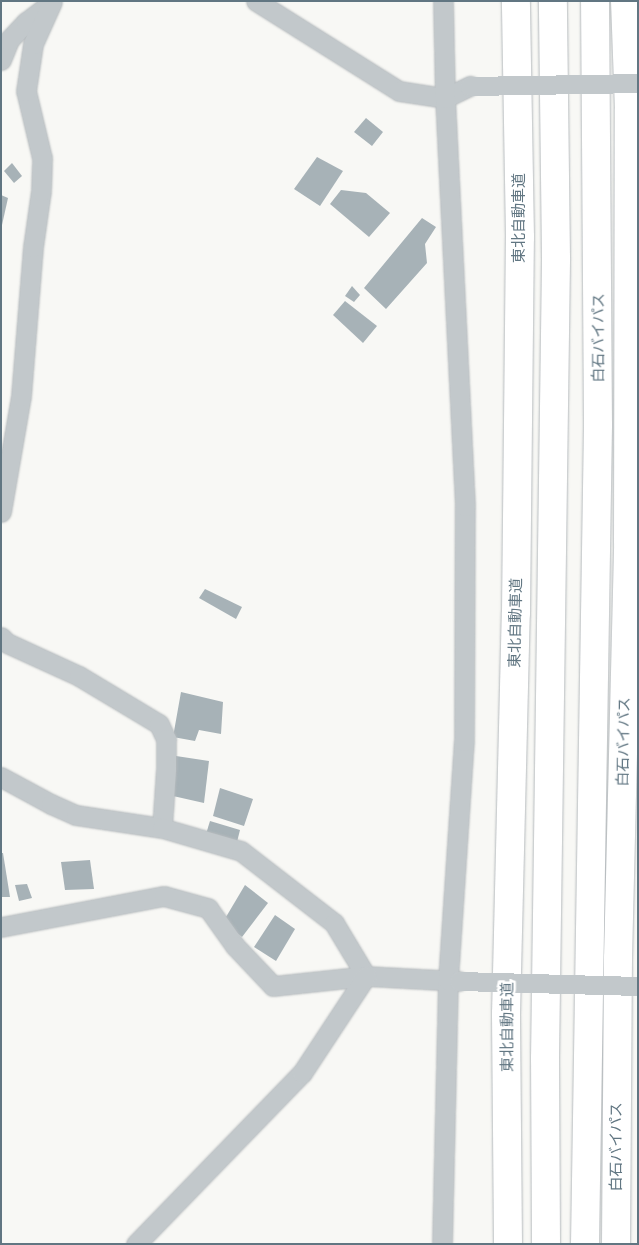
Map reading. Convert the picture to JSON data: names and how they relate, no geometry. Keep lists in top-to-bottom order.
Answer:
{
  "streets": {
    "highway": ["東北自動車道", "白石バイパス"]
  }
}
